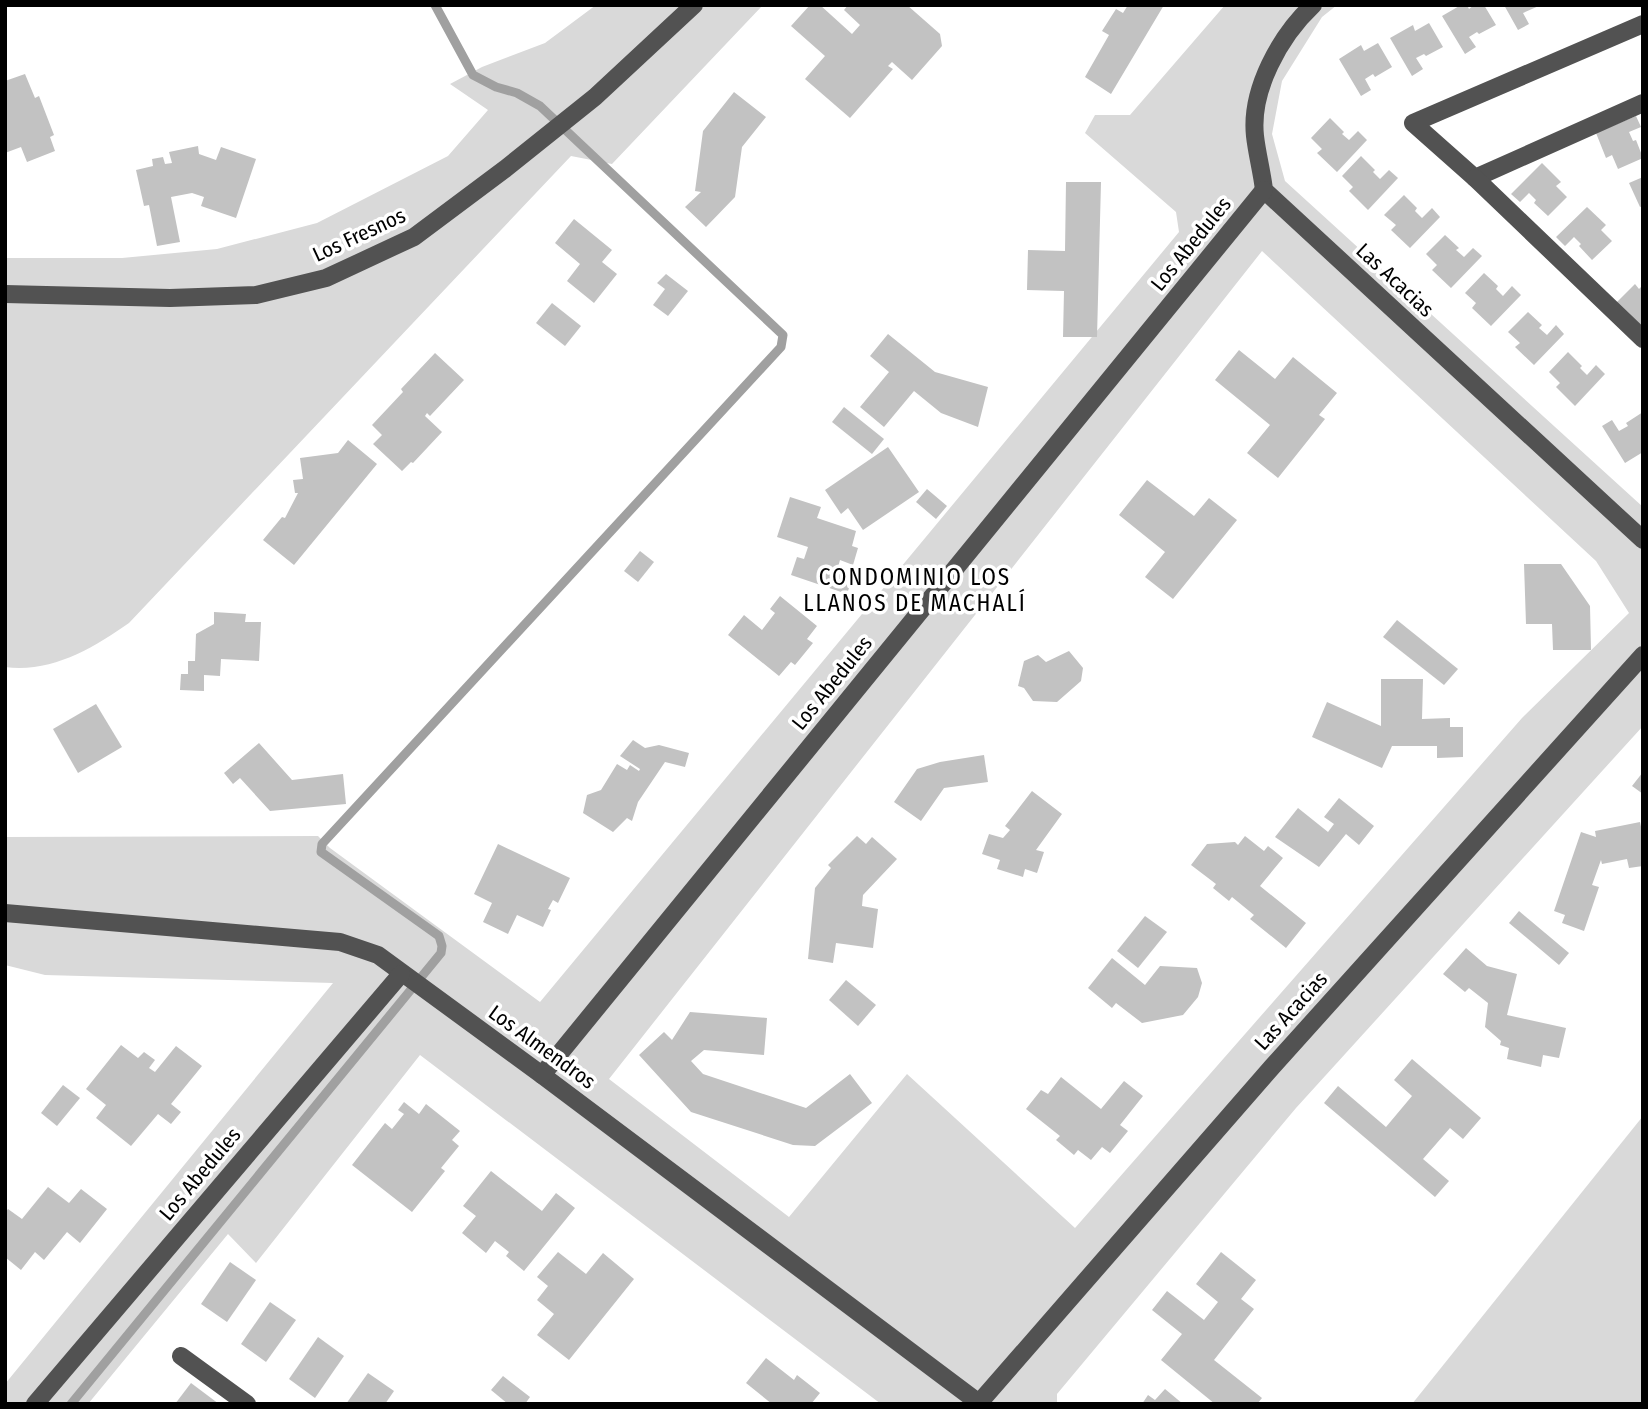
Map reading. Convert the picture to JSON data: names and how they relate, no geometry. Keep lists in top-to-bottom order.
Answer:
{
  "streets": {
    "street": [
      "Los Fresnos",
      "Los Abedules",
      "Las Acacias",
      "Los Almendros"
    ]
  },
  "crossings": [
    ["Los Abedules", "Las Acacias"],
    ["Los Abedules", "Los Almendros"],
    ["Las Acacias", "Los Almendros"]
  ],
  "districts": ["CONDOMINIO LOS LLANOS DE MACHALÍ"]
}
